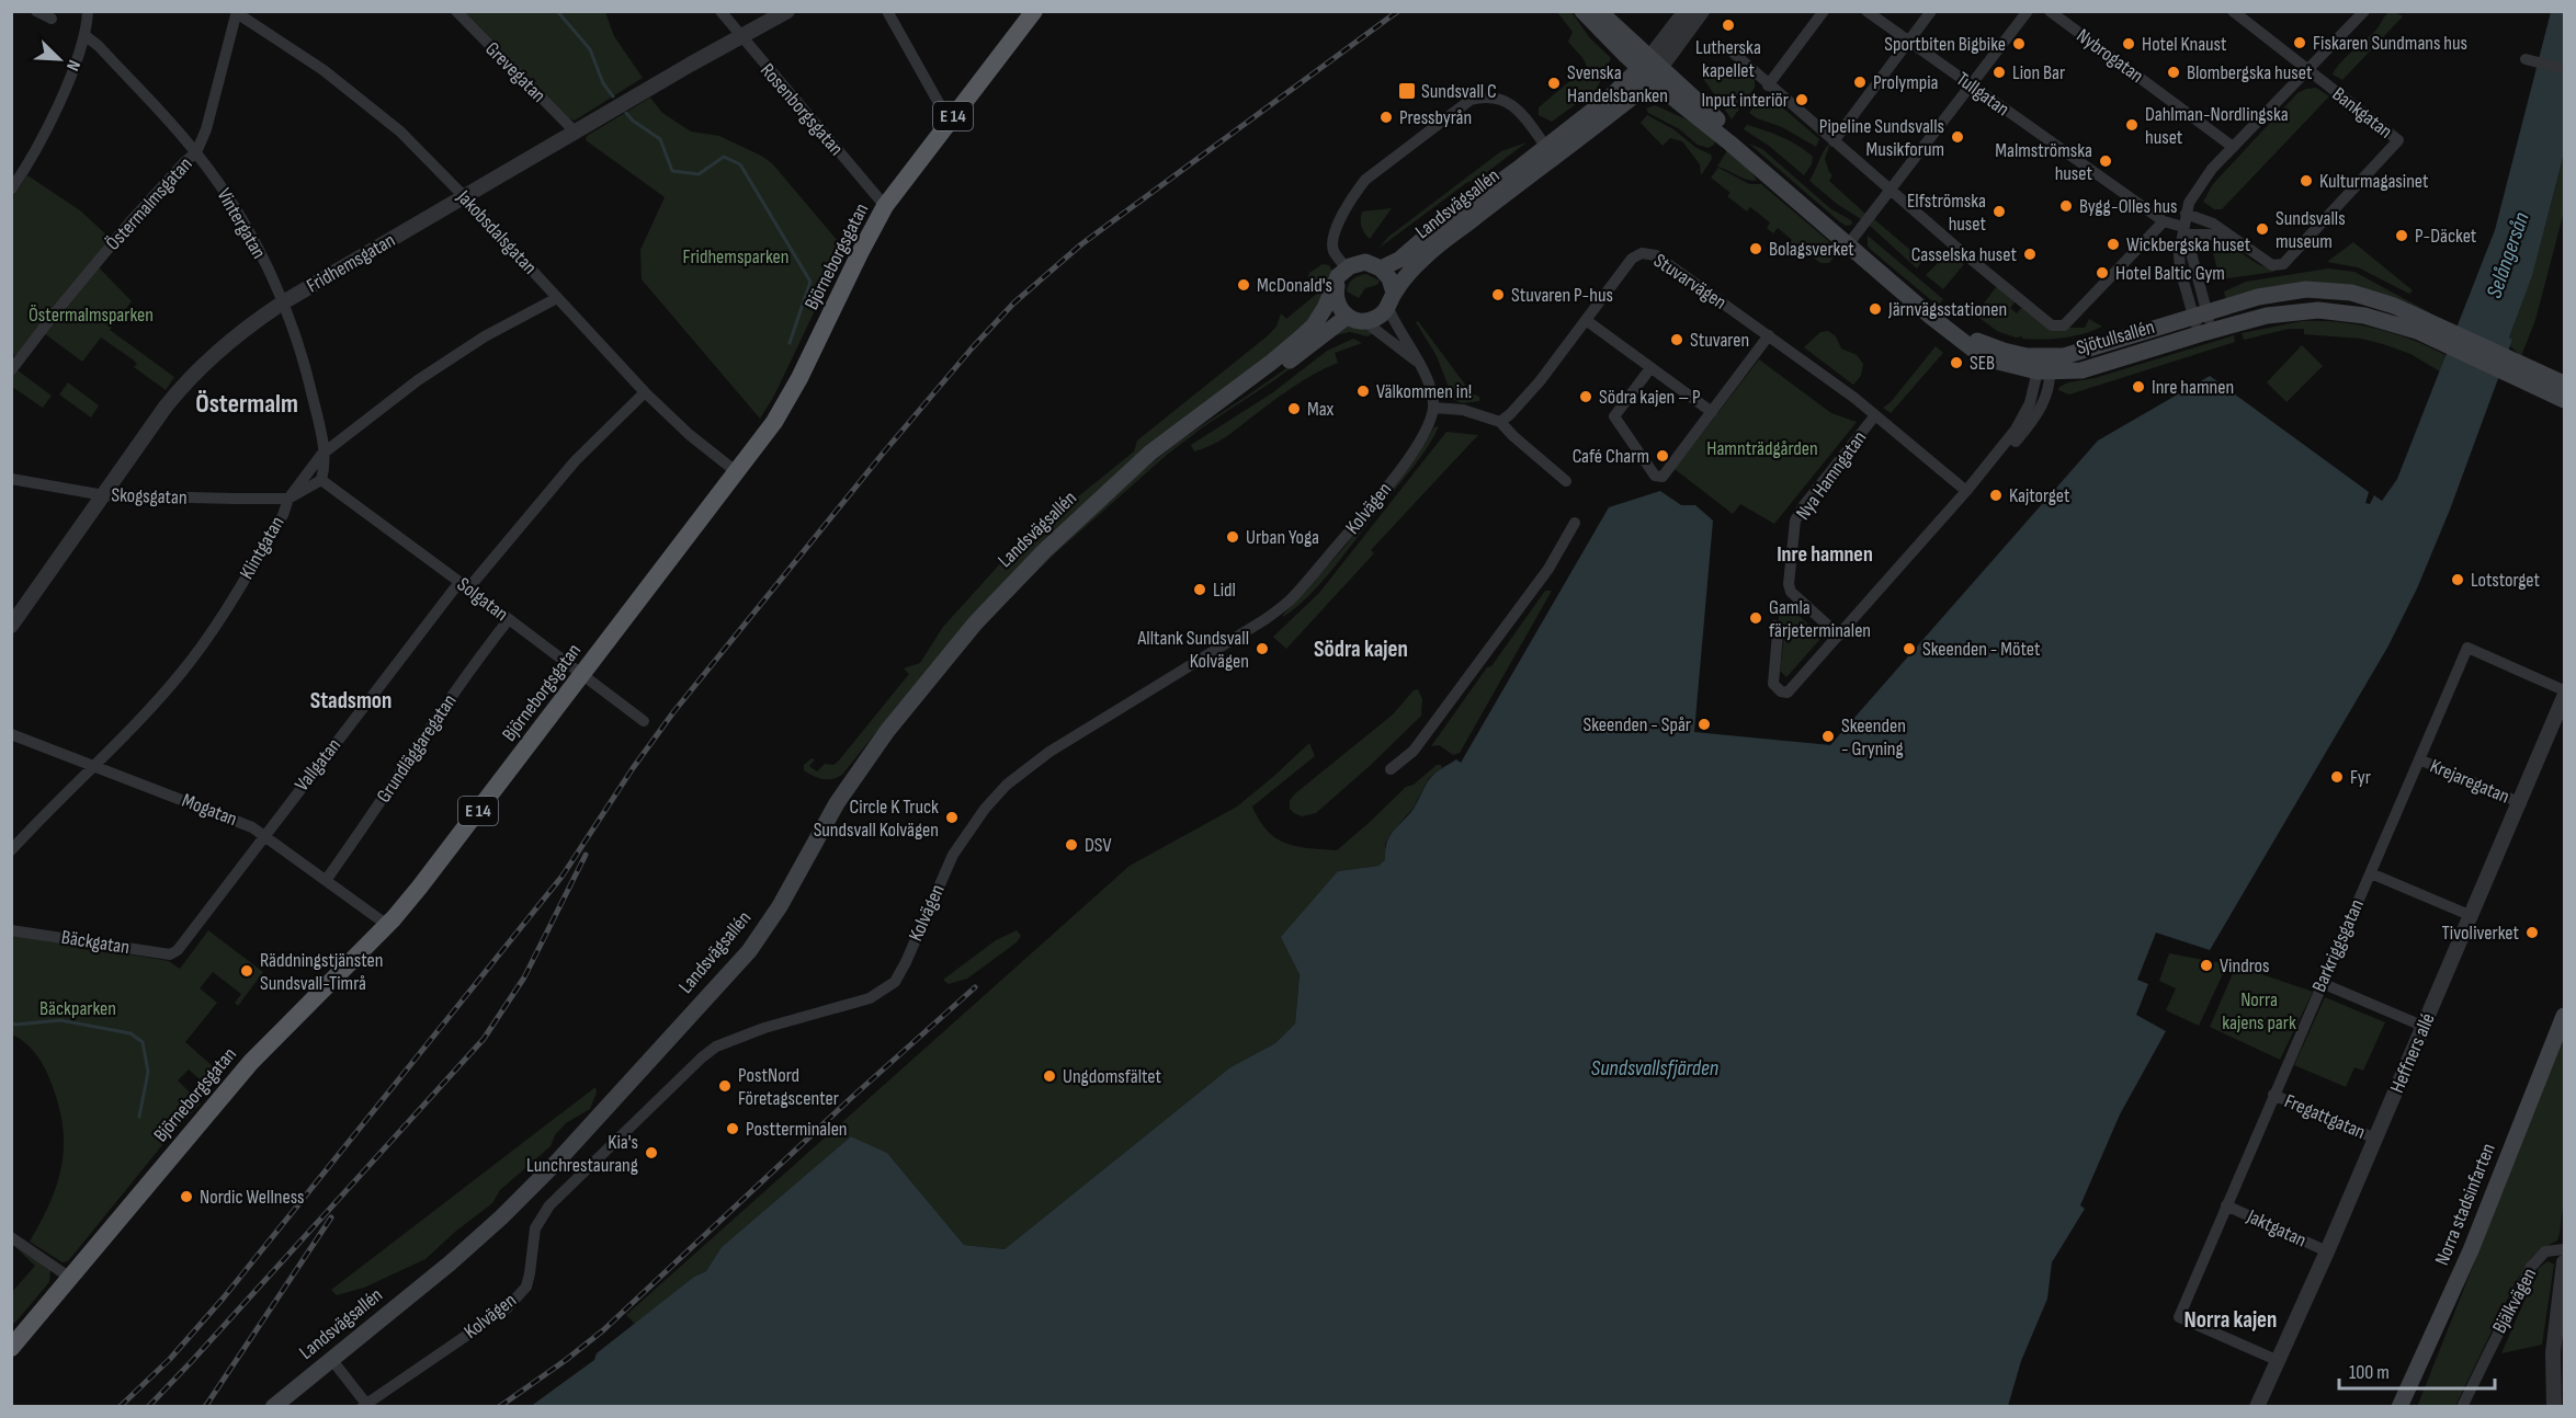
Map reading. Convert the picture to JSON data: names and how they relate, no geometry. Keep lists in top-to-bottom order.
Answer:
{
  "streets": {
    "highway": ["E 14", "Björneborgsgatan"],
    "main road": ["Landsvägsallén", "Sjötullsallén", "Norra stadsinfarten"],
    "street": [
      "Nybrogatan",
      "Grevegatan",
      "Tullgatan",
      "Rosenborgsgatan",
      "Bankgatan",
      "Östermalmsgatan",
      "Vintergatan",
      "Jakobsdalsgatan",
      "Fridhemsgatan",
      "Stuvarvägen",
      "Nya Hamngatan",
      "Skogsgatan",
      "Kolvägen",
      "Klintgatan",
      "Solgatan",
      "Grundläggaregatan",
      "Vallgatan",
      "Krejaregatan",
      "Mogatan",
      "Bäckgatan",
      "Barkriggsgatan",
      "Heffners allé",
      "Fregattgatan",
      "Jaktgatan",
      "Bjälkvägen"
    ]
  },
  "crossings": [
    ["Grevegatan", "Fridhemsgatan"],
    ["Rosenborgsgatan", "Björneborgsgatan"],
    ["Rosenborgsgatan", "Fridhemsgatan"],
    ["Östermalmsgatan", "Vintergatan"],
    ["Östermalmsgatan", "Jakobsdalsgatan"],
    ["Landsvägsallén", "Sjötullsallén"],
    ["Landsvägsallén", "Kolvägen"],
    ["Vintergatan", "Fridhemsgatan"],
    ["Vintergatan", "Klintgatan"],
    ["Jakobsdalsgatan", "Björneborgsgatan"],
    ["Jakobsdalsgatan", "Fridhemsgatan"],
    ["Jakobsdalsgatan", "Klintgatan"],
    ["Jakobsdalsgatan", "Vallgatan"],
    ["Björneborgsgatan", "Solgatan"],
    ["Björneborgsgatan", "Mogatan"],
    ["Fridhemsgatan", "Skogsgatan"],
    ["Stuvarvägen", "Nya Hamngatan"],
    ["Skogsgatan", "Klintgatan"],
    ["Klintgatan", "Mogatan"],
    ["Solgatan", "Grundläggaregatan"],
    ["Solgatan", "Vallgatan"],
    ["Grundläggaregatan", "Mogatan"],
    ["Vallgatan", "Mogatan"],
    ["Vallgatan", "Bäckgatan"],
    ["Krejaregatan", "Barkriggsgatan"],
    ["Krejaregatan", "Heffners allé"],
    ["Barkriggsgatan", "Heffners allé"],
    ["Barkriggsgatan", "Fregattgatan"],
    ["Barkriggsgatan", "Jaktgatan"],
    ["Heffners allé", "Fregattgatan"],
    ["Heffners allé", "Jaktgatan"]
  ],
  "districts": [
    "Östermalm",
    "Inre hamnen",
    "Södra kajen",
    "Stadsmon",
    "Norra kajen"
  ],
  "water": ["Selångersån", "Sundsvallsfjärden"],
  "parks": [
    "Fridhemsparken",
    "Östermalmsparken",
    "Hamnträdgården",
    "Norra kajens park",
    "Bäckparken"
  ],
  "places": {
    "other": [
      "Lutherska kapellet",
      "Fiskaren Sundmans hus",
      "Sportbiten Bigbike",
      "Hotel Knaust",
      "Lion Bar",
      "Blombergska huset",
      "Prolympia",
      "Svenska Handelsbanken",
      "Input interiör",
      "Pressbyrån",
      "Dahlman-Nordlingska huset",
      "Pipeline Sundsvalls Musikforum",
      "Malmströmska huset",
      "Kulturmagasinet",
      "Bygg-Olles hus",
      "Elfströmska huset",
      "Sundsvalls museum",
      "P-Däcket",
      "Wickbergska huset",
      "Bolagsverket",
      "Casselska huset",
      "Hotel Baltic Gym",
      "McDonald's",
      "Stuvaren P-hus",
      "Järnvägsstationen",
      "Stuvaren",
      "SEB",
      "Inre hamnen",
      "Välkommen in!",
      "Södra kajen – P",
      "Max",
      "Café Charm",
      "Kajtorget",
      "Urban Yoga",
      "Lotstorget",
      "Lidl",
      "Gamla färjeterminalen",
      "Alltank Sundsvall Kolvägen",
      "Skeenden - Mötet",
      "Skeenden - Spår",
      "Skeenden - Gryning",
      "Fyr",
      "Circle K Truck Sundsvall Kolvägen",
      "DSV",
      "Tivoliverket",
      "Vindros",
      "Räddningstjänsten Sundsvall-Timrå",
      "Ungdomsfältet",
      "PostNord Företagscenter",
      "Postterminalen",
      "Kia's Lunchrestaurang",
      "Nordic Wellness"
    ],
    "transit": ["Sundsvall C"]
  },
  "scale_bar": "100 m",
  "north": "bottom right"
}
